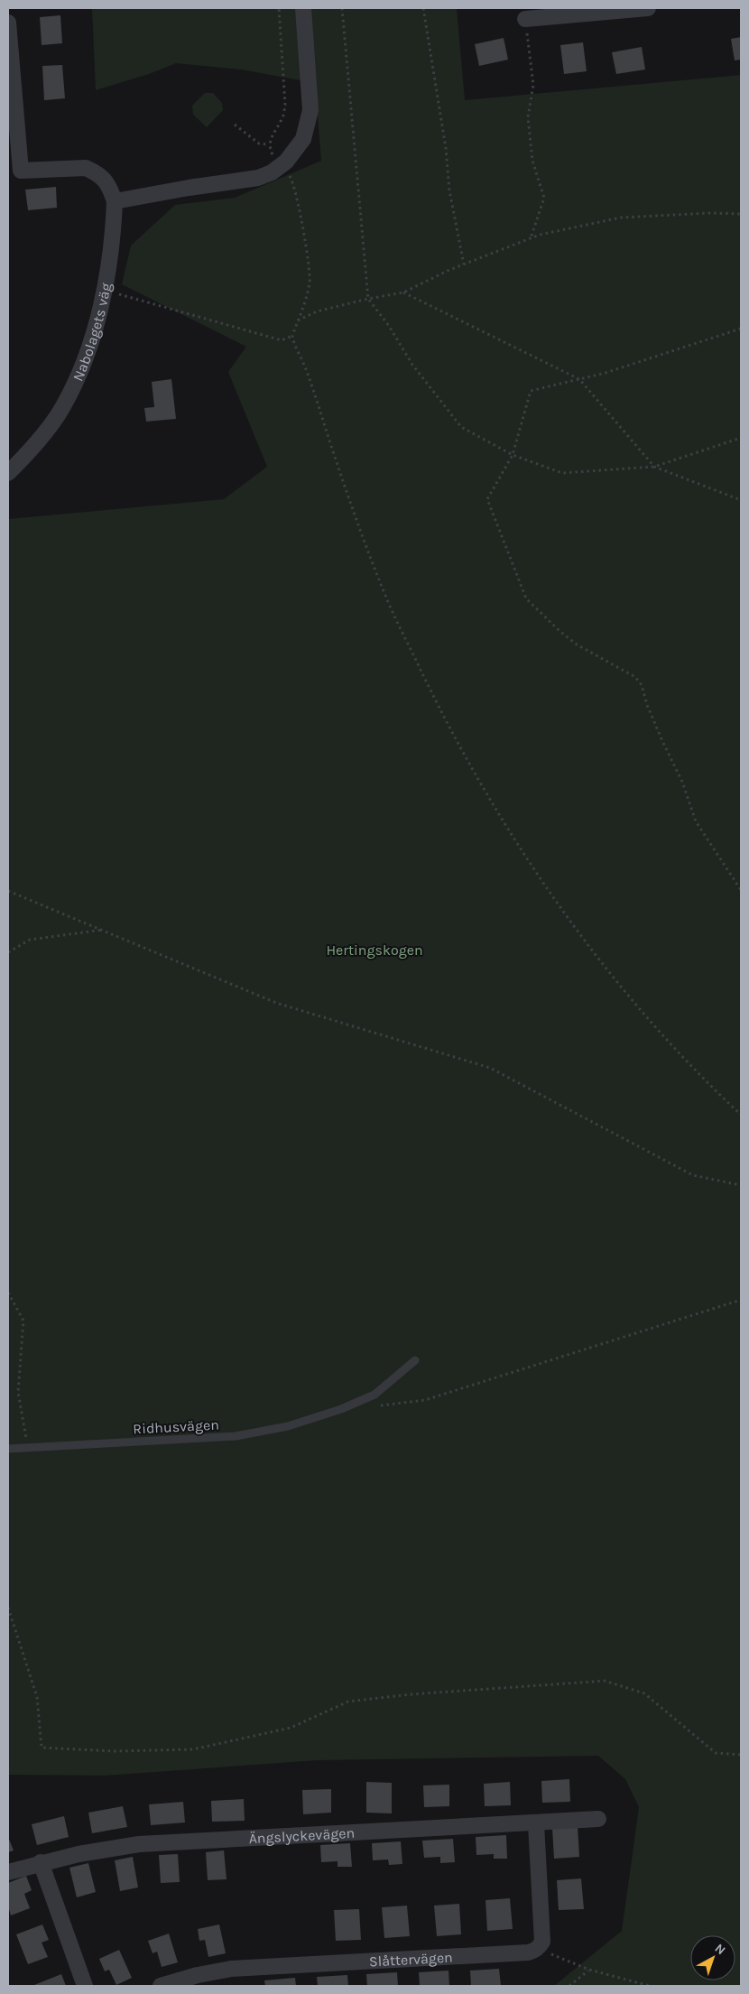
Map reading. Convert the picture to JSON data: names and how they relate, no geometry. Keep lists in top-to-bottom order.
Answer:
{
  "streets": {
    "street": ["Nabolagets väg", "Ängslyckevägen", "Slåttervägen"],
    "lane": ["Ridhusvägen"]
  },
  "parks": ["Hertingskogen"],
  "north": "top right"
}
